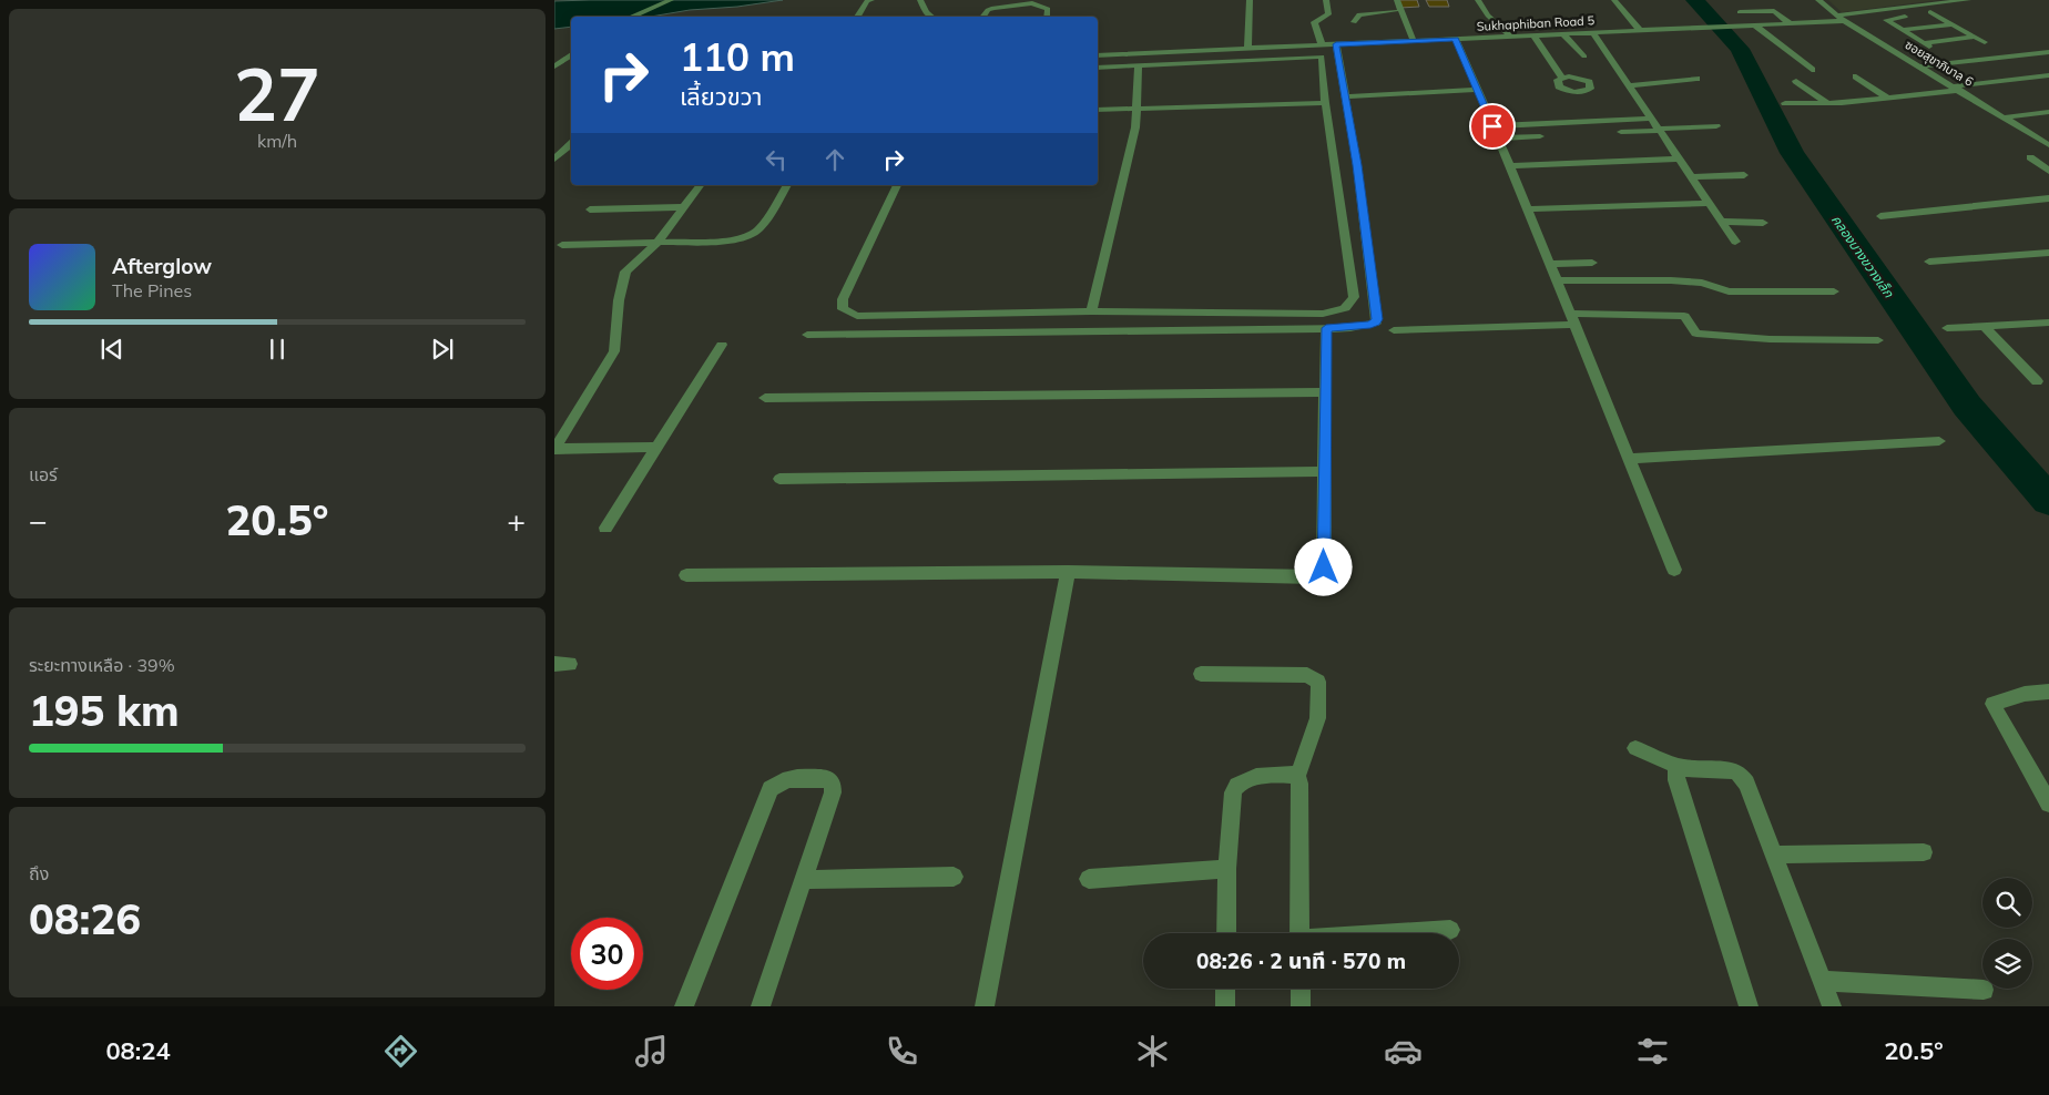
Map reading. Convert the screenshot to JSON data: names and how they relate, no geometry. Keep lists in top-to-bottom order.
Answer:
{
  "streets": {
    "street": ["Sukhaphiban Road 5", "ซอยสุขาภิบาล 6"]
  },
  "crossings": [
    ["Sukhaphiban Road 5", "ซอยสุขาภิบาล 6"]
  ],
  "water": ["คลองบางขวางเล็ก"],
  "page": {
    "tile": [
      ["27", "km/h"],
      "แอร์",
      ["ระยะทางเหลือ · 39%", "195 km"],
      ["ถึง", "08:26"]
    ],
    "turn": ["110 m", "เลี้ยวขวา"],
    "song": ["Afterglow", "The Pines"],
    "heat": ["−", "20.5°", "+"],
    "limit": "30",
    "trip": "08:26 · 2 นาที · 570 m",
    "tabs": ["08:24", "20.5°"]
  }
}
